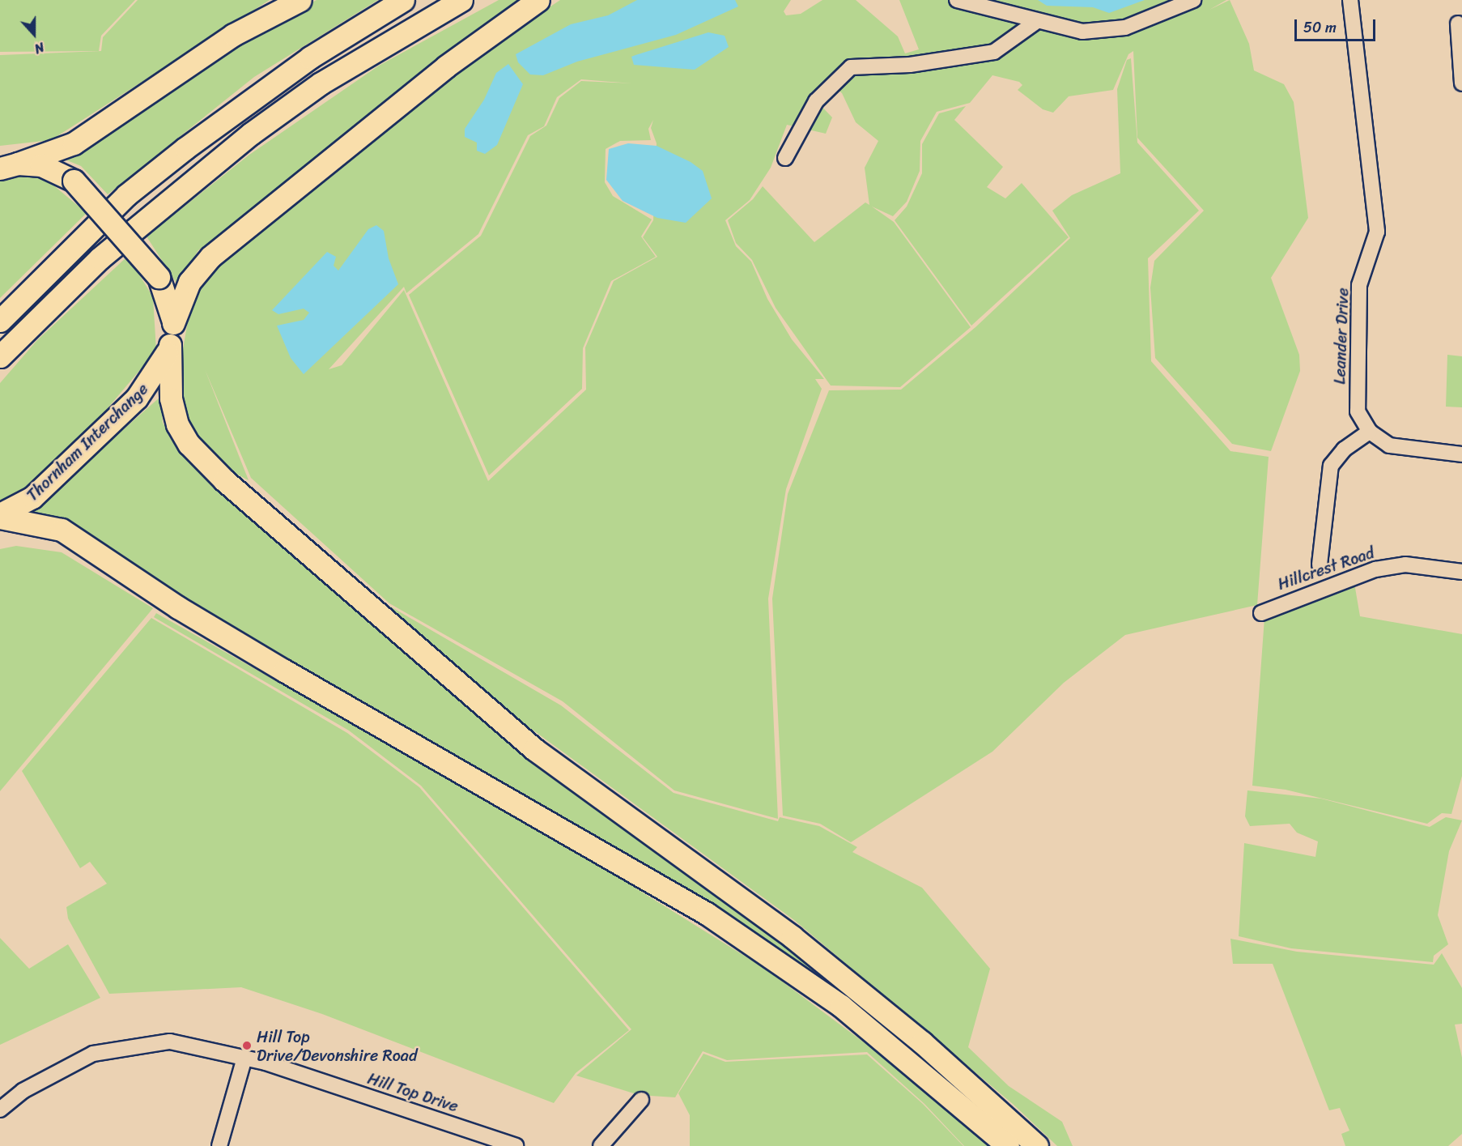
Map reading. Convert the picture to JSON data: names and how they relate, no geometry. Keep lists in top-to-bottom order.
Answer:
{
  "streets": {
    "highway": ["Thornham Interchange"],
    "street": ["Leander Drive", "Hillcrest Road", "Hill Top Drive"]
  },
  "places": ["Hill Top Drive/Devonshire Road"],
  "scale_bar": "50 m",
  "north": "bottom"
}
